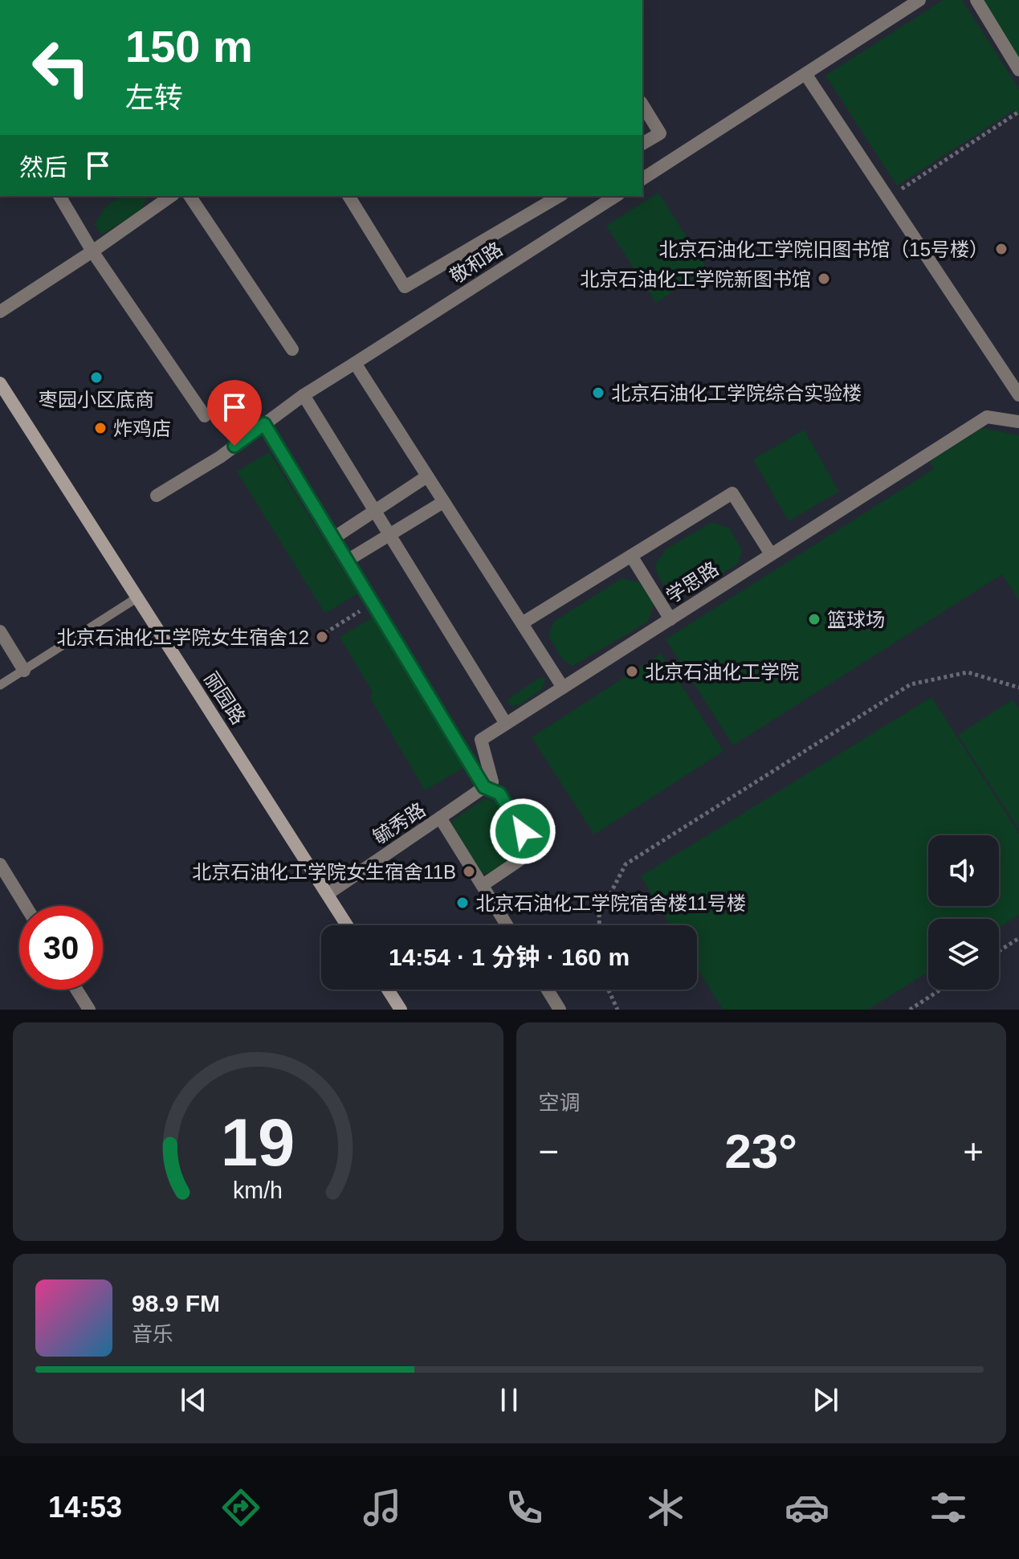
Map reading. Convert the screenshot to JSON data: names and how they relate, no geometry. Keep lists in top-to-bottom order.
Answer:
{
  "streets": {
    "street": [
      "敬和路",
      "学思路",
      "丽园路",
      "毓秀路"
    ]
  },
  "crossings": [
    ["丽园路", "毓秀路"]
  ],
  "places": [
    "北京石油化工学院旧图书馆（15号楼）",
    "北京石油化工学院新图书馆",
    "枣园小区底商",
    "北京石油化工学院综合实验楼",
    "炸鸡店",
    "篮球场",
    "北京石油化工学院女生宿舍12",
    "北京石油化工学院",
    "北京石油化工学院女生宿舍11B",
    "北京石油化工学院宿舍楼11号楼"
  ],
  "page": {
    "turn": ["150 m", "左转"],
    "then": "然后",
    "limit": "30",
    "trip": "14:54 · 1 分钟 · 160 m",
    "tile": "空调",
    "heat": ["−", "23°", "+"],
    "song": ["98.9 FM", "音乐"],
    "tabs": "14:53",
    "gauge": ["19", "km/h"]
  }
}
